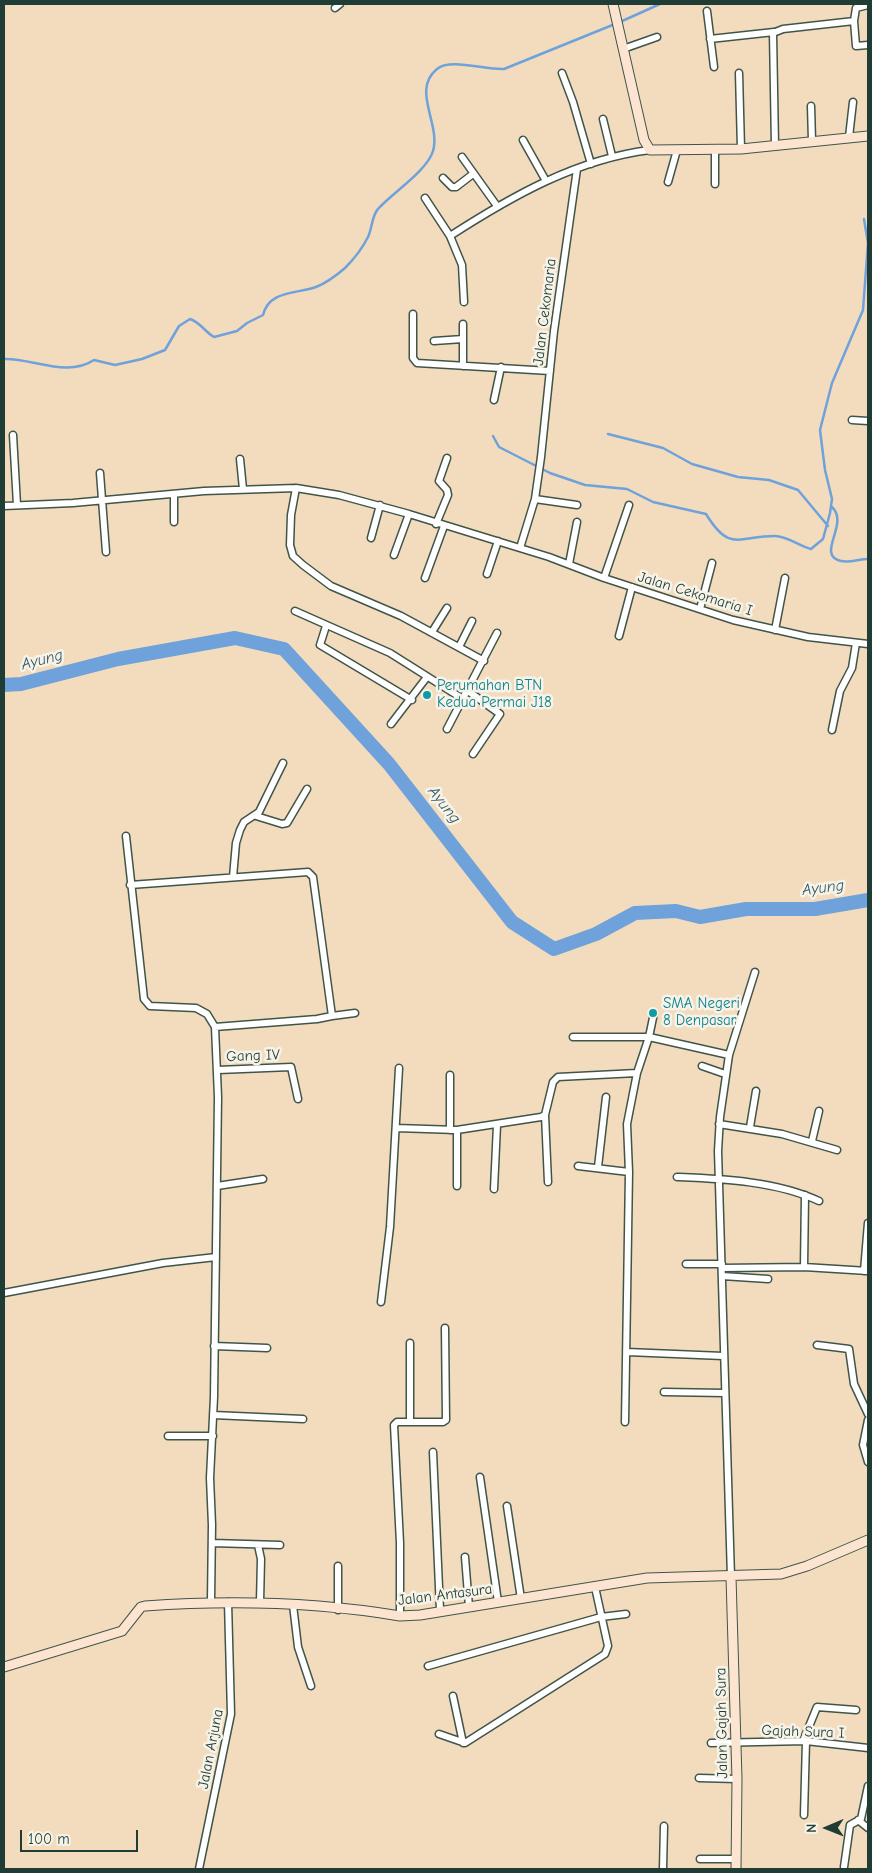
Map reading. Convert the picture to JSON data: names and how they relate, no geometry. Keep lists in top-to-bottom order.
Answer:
{
  "streets": {
    "main road": ["Jalan Antasura", "Jalan Gajah Sura"],
    "street": [
      "Jalan Cekomaria",
      "Jalan Cekomaria I",
      "Gang IV",
      "Gajah Sura I",
      "Jalan Arjuna"
    ]
  },
  "crossings": [
    ["Jalan Cekomaria", "Jalan Cekomaria I"],
    ["Jalan Antasura", "Jalan Gajah Sura"],
    ["Jalan Antasura", "Jalan Arjuna"],
    ["Jalan Gajah Sura", "Gajah Sura I"]
  ],
  "water": ["Ayung"],
  "places": ["Perumahan BTN Kedua Permai J18", "SMA Negeri 8 Denpasar"],
  "scale_bar": "100 m",
  "north": "left"
}
